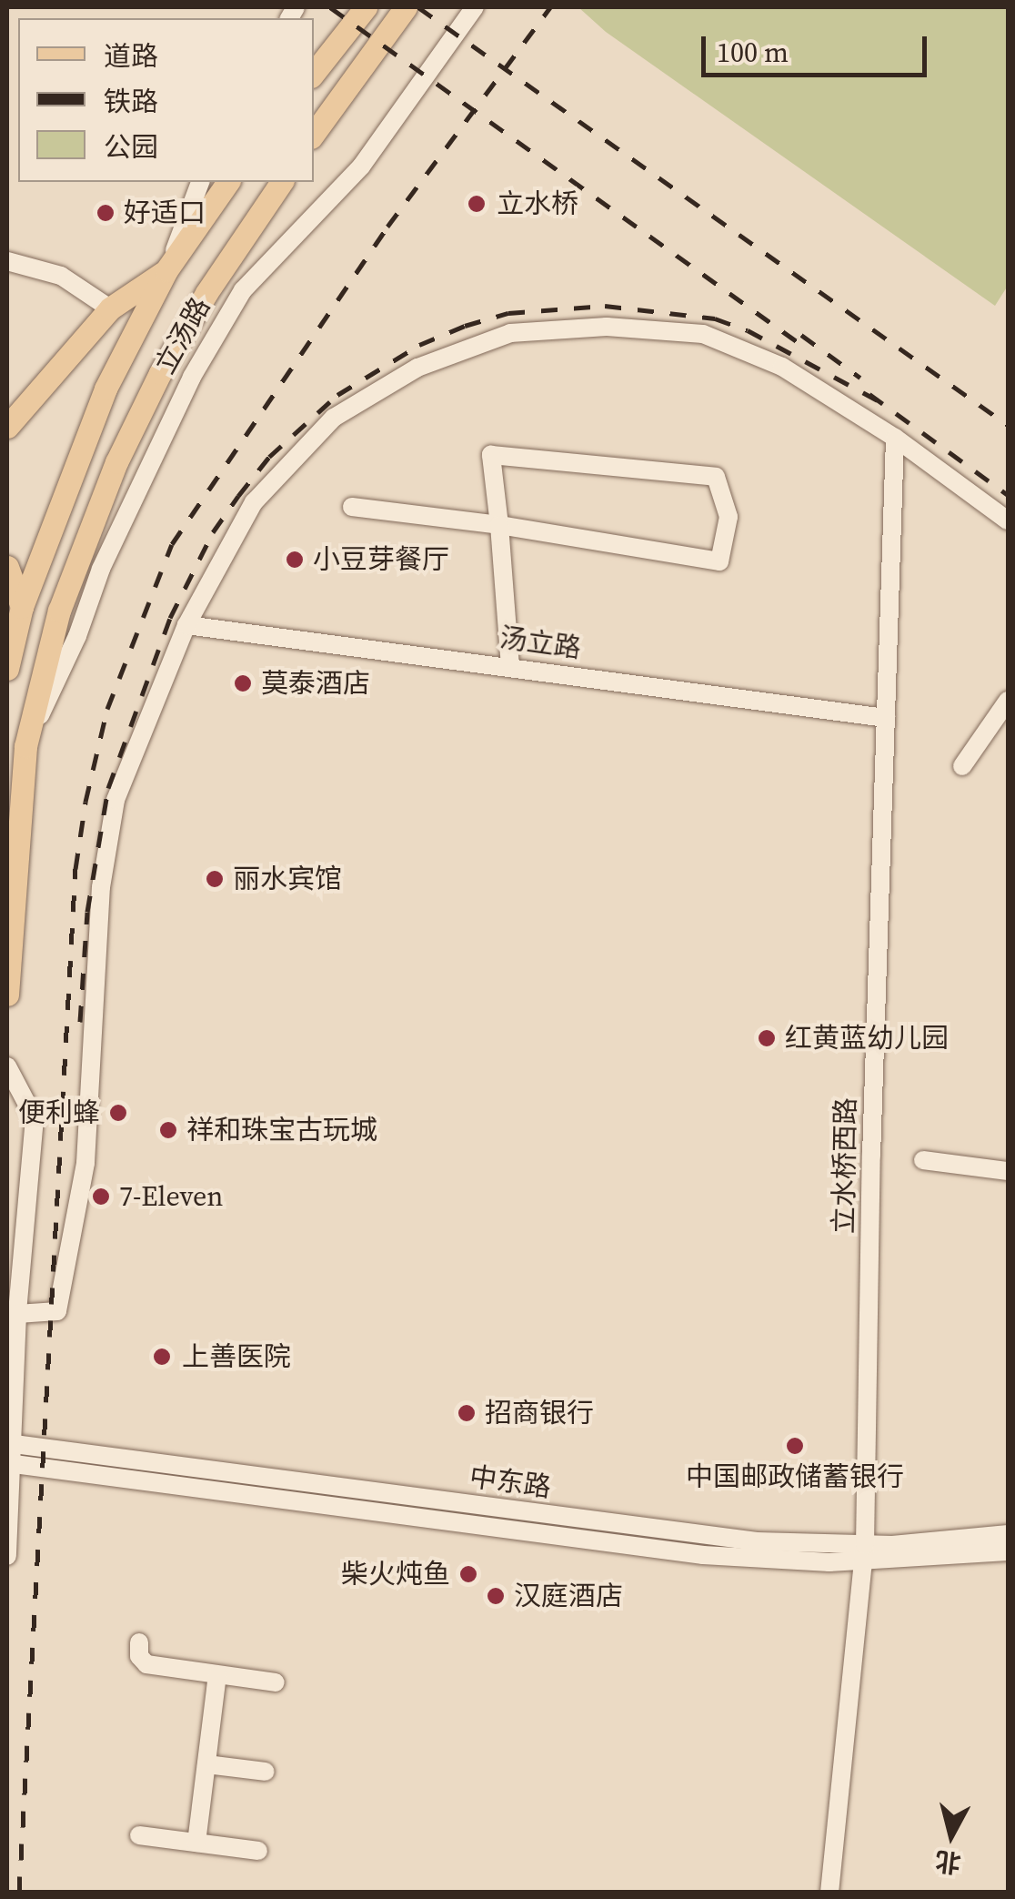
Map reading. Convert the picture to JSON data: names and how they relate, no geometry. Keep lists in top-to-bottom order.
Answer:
{
  "streets": {
    "main road": ["立汤路"],
    "street": ["汤立路", "立水桥西路", "中东路"]
  },
  "crossings": [
    ["汤立路", "立水桥西路"],
    ["立水桥西路", "中东路"]
  ],
  "places": [
    "立水桥",
    "好适口",
    "小豆芽餐厅",
    "莫泰酒店",
    "丽水宾馆",
    "红黄蓝幼儿园",
    "便利蜂",
    "祥和珠宝古玩城",
    "7-Eleven",
    "上善医院",
    "招商银行",
    "中国邮政储蓄银行",
    "柴火炖鱼",
    "汉庭酒店"
  ],
  "legend": ["道路", "铁路", "公园"],
  "scale_bar": "100 m",
  "north": "bottom"
}
